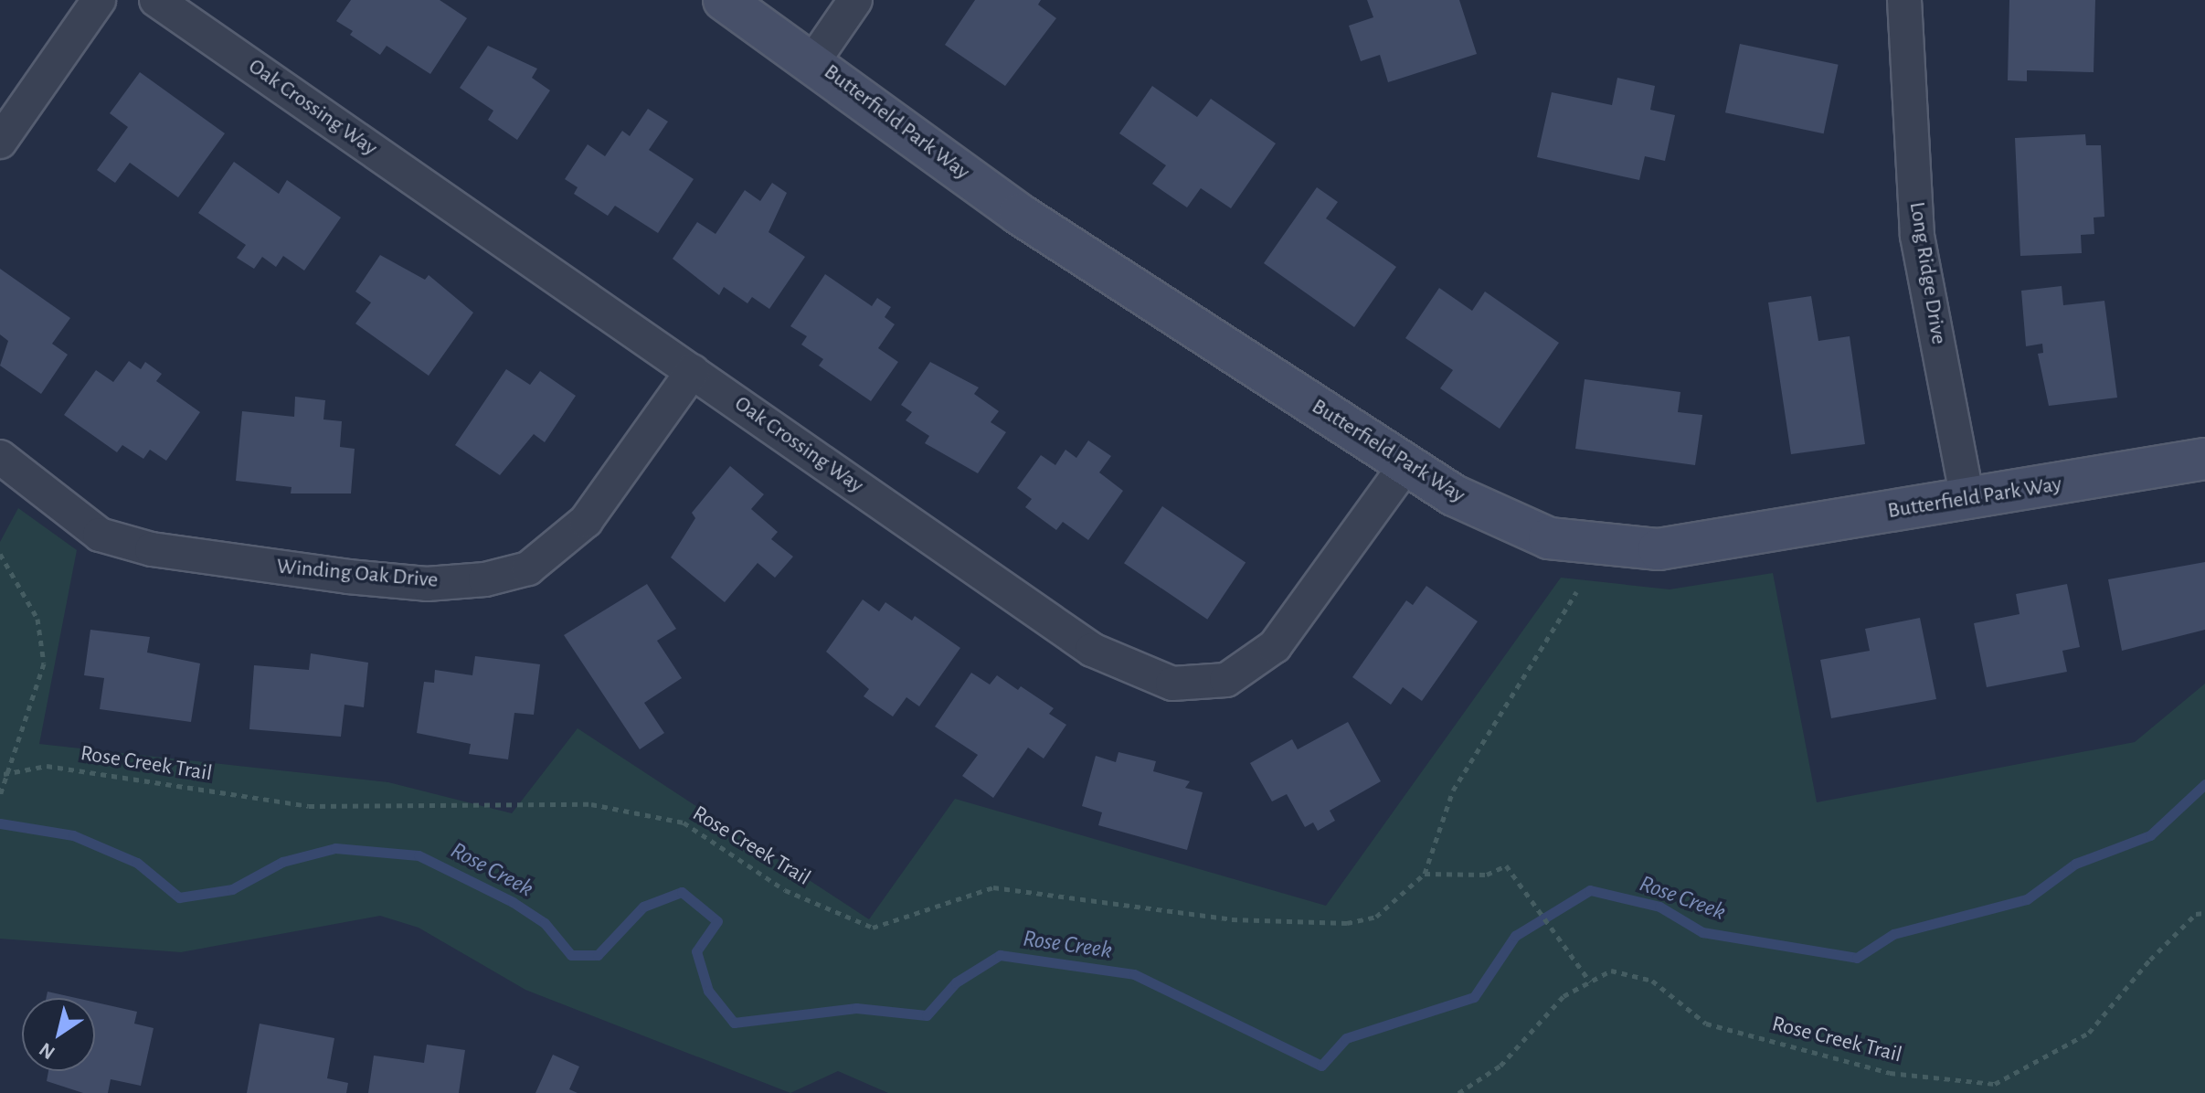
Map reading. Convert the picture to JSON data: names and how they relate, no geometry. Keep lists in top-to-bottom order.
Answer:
{
  "streets": {
    "street": [
      "Oak Crossing Way",
      "Butterfield Park Way",
      "Long Ridge Drive",
      "Winding Oak Drive"
    ],
    "path": ["Rose Creek Trail"]
  },
  "crossings": [
    ["Oak Crossing Way", "Butterfield Park Way"],
    ["Oak Crossing Way", "Winding Oak Drive"],
    ["Butterfield Park Way", "Long Ridge Drive"]
  ],
  "water": ["Rose Creek"],
  "north": "bottom left"
}
